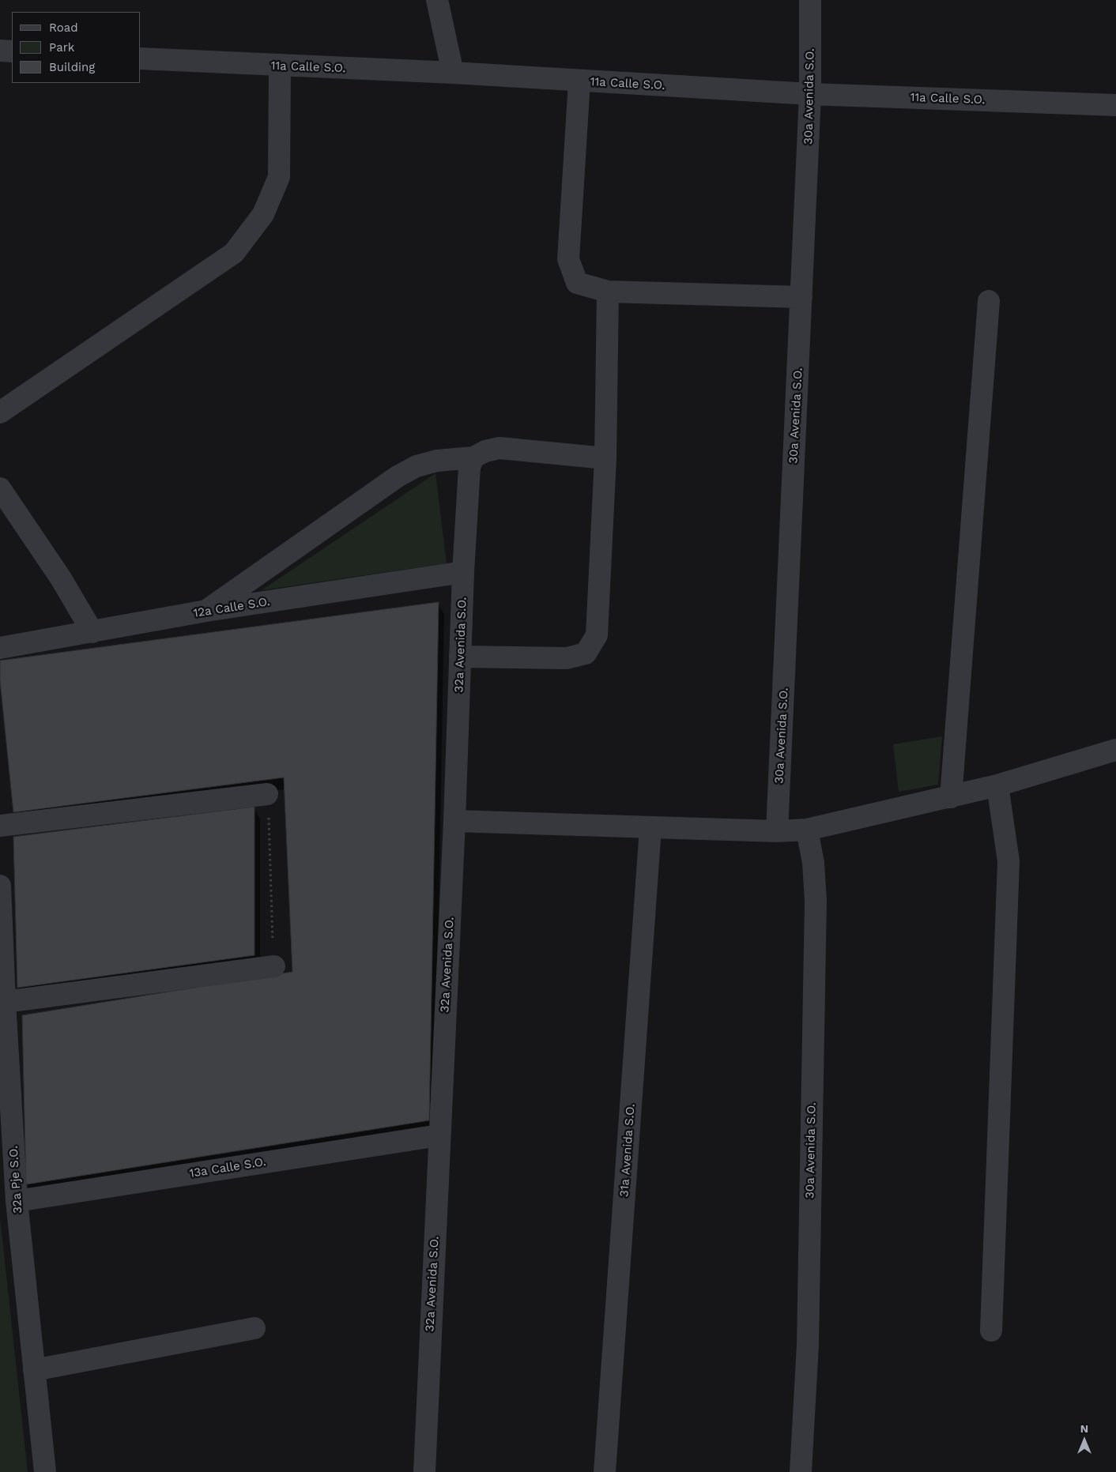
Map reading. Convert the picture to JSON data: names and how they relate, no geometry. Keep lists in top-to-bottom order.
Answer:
{
  "streets": {
    "street": [
      "11a Calle S.O.",
      "30a Avenida S.O.",
      "12a Calle S.O.",
      "32a Avenida S.O.",
      "31a Avenida S.O.",
      "13a Calle S.O.",
      "32a Pje S.O."
    ]
  },
  "crossings": [
    ["11a Calle S.O.", "30a Avenida S.O."],
    ["12a Calle S.O.", "32a Avenida S.O."],
    ["32a Avenida S.O.", "13a Calle S.O."],
    ["13a Calle S.O.", "32a Pje S.O."]
  ],
  "legend": ["Road", "Park", "Building"],
  "north": "top"
}
